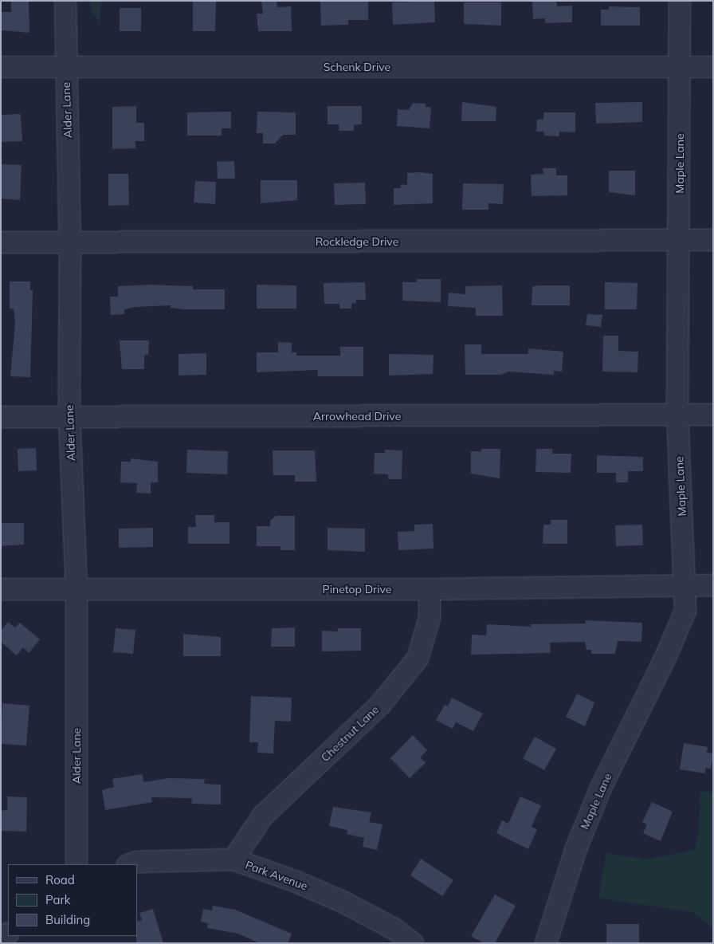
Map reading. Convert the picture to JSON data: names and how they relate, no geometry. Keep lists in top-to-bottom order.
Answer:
{
  "streets": {
    "street": [
      "Schenk Drive",
      "Alder Lane",
      "Maple Lane",
      "Rockledge Drive",
      "Arrowhead Drive",
      "Pinetop Drive",
      "Chestnut Lane",
      "Park Avenue"
    ]
  },
  "crossings": [
    ["Schenk Drive", "Alder Lane"],
    ["Schenk Drive", "Maple Lane"],
    ["Alder Lane", "Rockledge Drive"],
    ["Alder Lane", "Arrowhead Drive"],
    ["Alder Lane", "Pinetop Drive"],
    ["Maple Lane", "Rockledge Drive"],
    ["Maple Lane", "Arrowhead Drive"],
    ["Maple Lane", "Pinetop Drive"],
    ["Pinetop Drive", "Chestnut Lane"],
    ["Chestnut Lane", "Park Avenue"]
  ],
  "legend": ["Road", "Park", "Building"]
}
